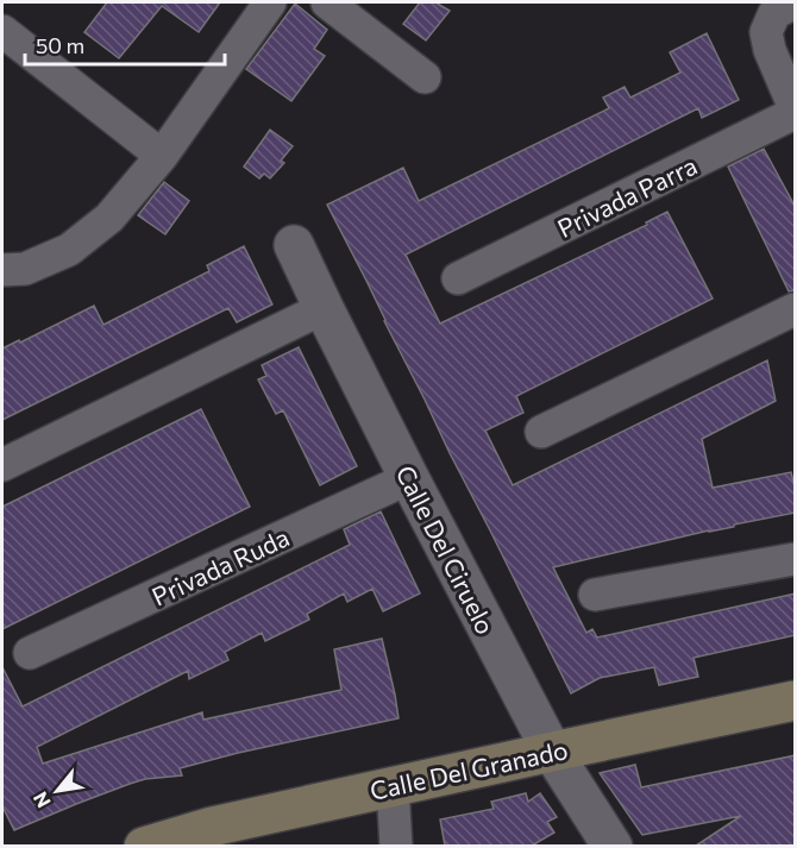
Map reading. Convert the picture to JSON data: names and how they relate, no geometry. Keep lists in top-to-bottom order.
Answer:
{
  "streets": {
    "main road": ["Calle Del Granado"],
    "street": ["Privada Parra", "Calle Del Ciruelo", "Privada Ruda"]
  },
  "crossings": [
    ["Calle Del Ciruelo", "Privada Ruda"],
    ["Calle Del Ciruelo", "Calle Del Granado"]
  ],
  "scale_bar": "50 m",
  "north": "bottom left"
}
